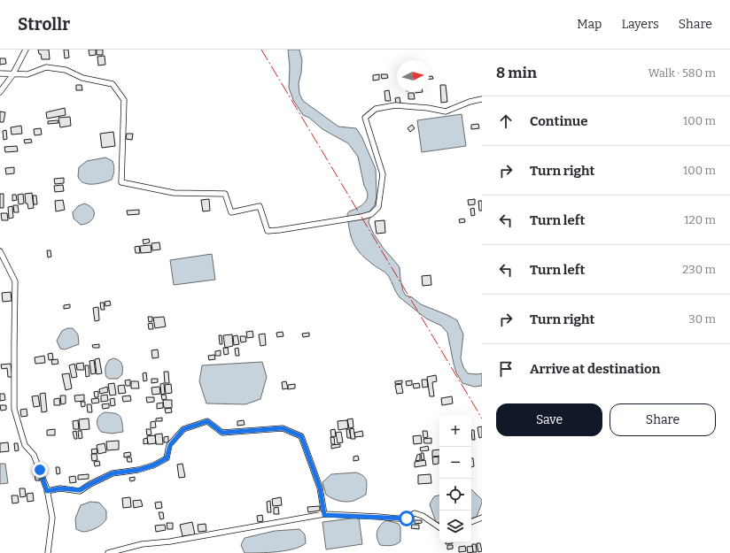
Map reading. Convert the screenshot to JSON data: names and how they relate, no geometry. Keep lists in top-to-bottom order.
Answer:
{
  "north": "right",
  "page": {
    "header": "Strollr",
    "nav": ["Map", "Layers", "Share"],
    "heading": ["8 min", "Walk · 580 m"],
    "list": [
      ["Continue", "100 m"],
      ["Turn right", "100 m"],
      ["Turn left", "120 m"],
      ["Turn left", "230 m"],
      ["Turn right", "30 m"],
      "Arrive at destination"
    ],
    "buttons": ["Save", "Share"],
    "map_buttons": ["+", "−"]
  }
}
